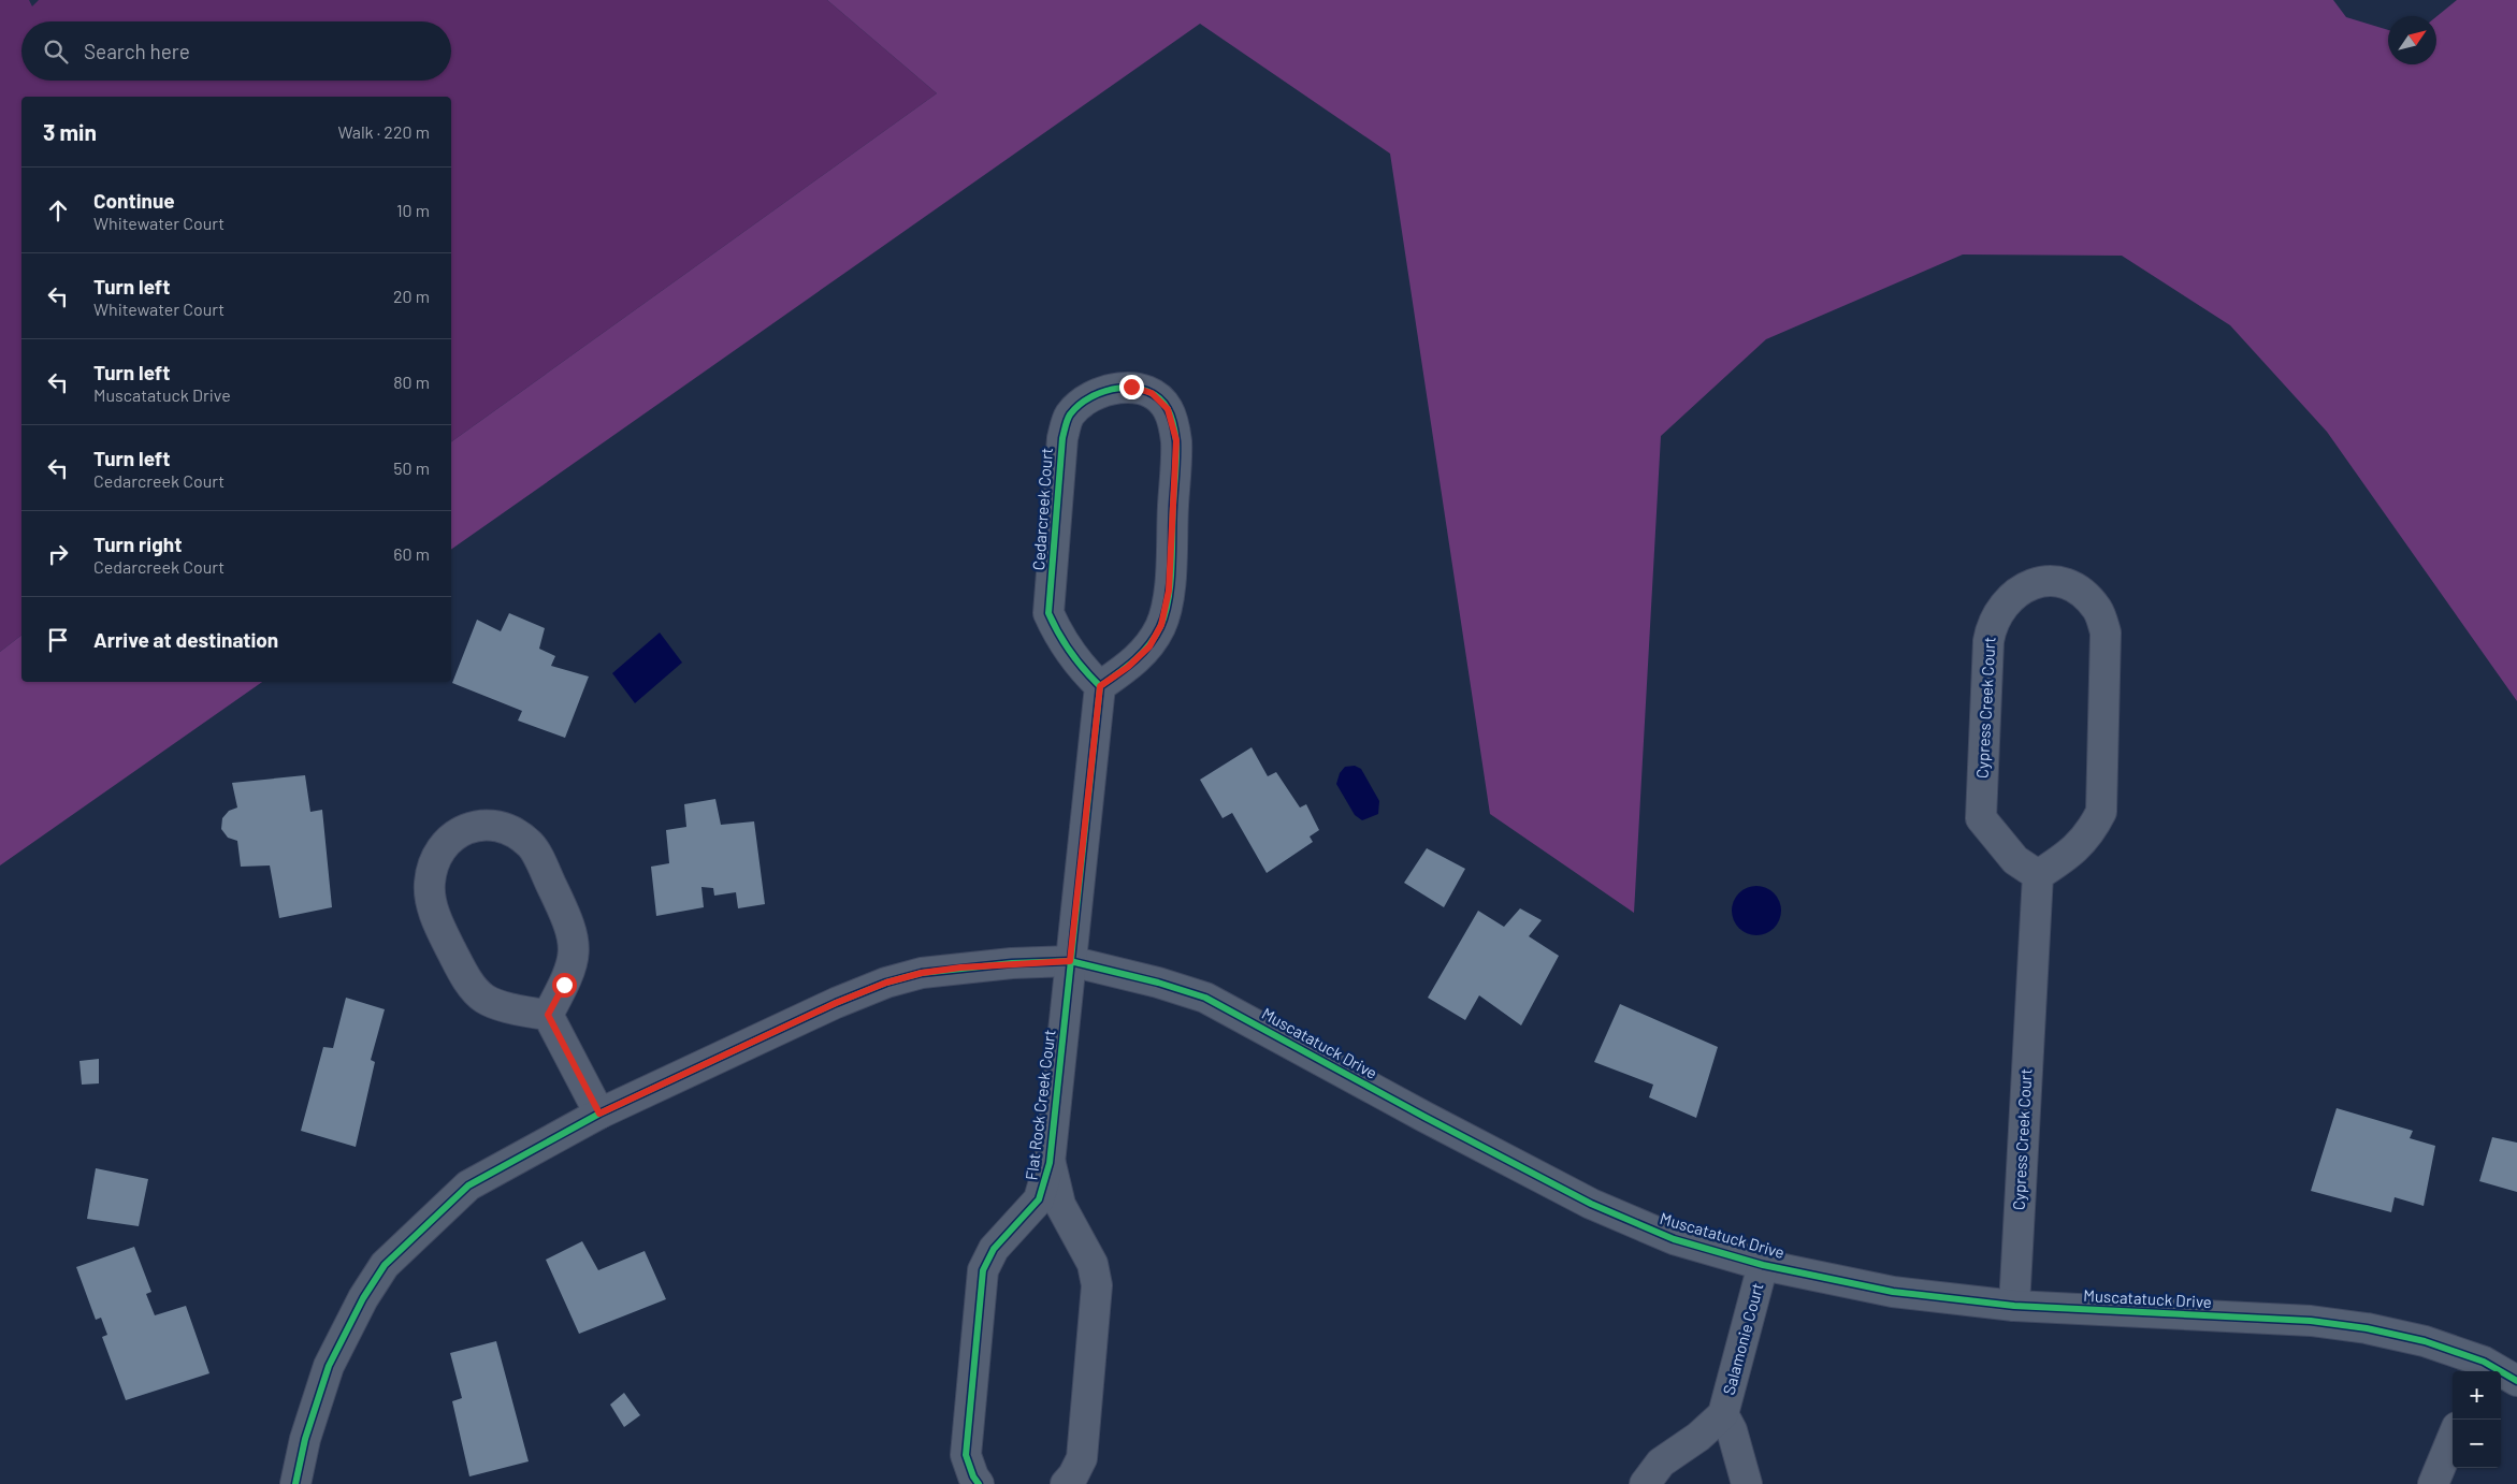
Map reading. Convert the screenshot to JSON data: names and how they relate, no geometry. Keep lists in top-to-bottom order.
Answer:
{
  "streets": {
    "street": [
      "Cedarcreek Court",
      "Cypress Creek Court",
      "Muscatatuck Drive",
      "Flat Rock Creek Court",
      "Salamonie Court"
    ]
  },
  "crossings": [
    ["Cypress Creek Court", "Muscatatuck Drive"],
    ["Muscatatuck Drive", "Flat Rock Creek Court"],
    ["Muscatatuck Drive", "Salamonie Court"]
  ],
  "north": "top right",
  "page": {
    "search": "Search here",
    "heading": ["3 min", "Walk · 220 m"],
    "list": [
      ["Continue", "Whitewater Court", "10 m"],
      ["Turn left", "Whitewater Court", "20 m"],
      ["Turn left", "Muscatatuck Drive", "80 m"],
      ["Turn left", "Cedarcreek Court", "50 m"],
      ["Turn right", "Cedarcreek Court", "60 m"],
      "Arrive at destination"
    ],
    "map_buttons": ["+", "−"]
  }
}
